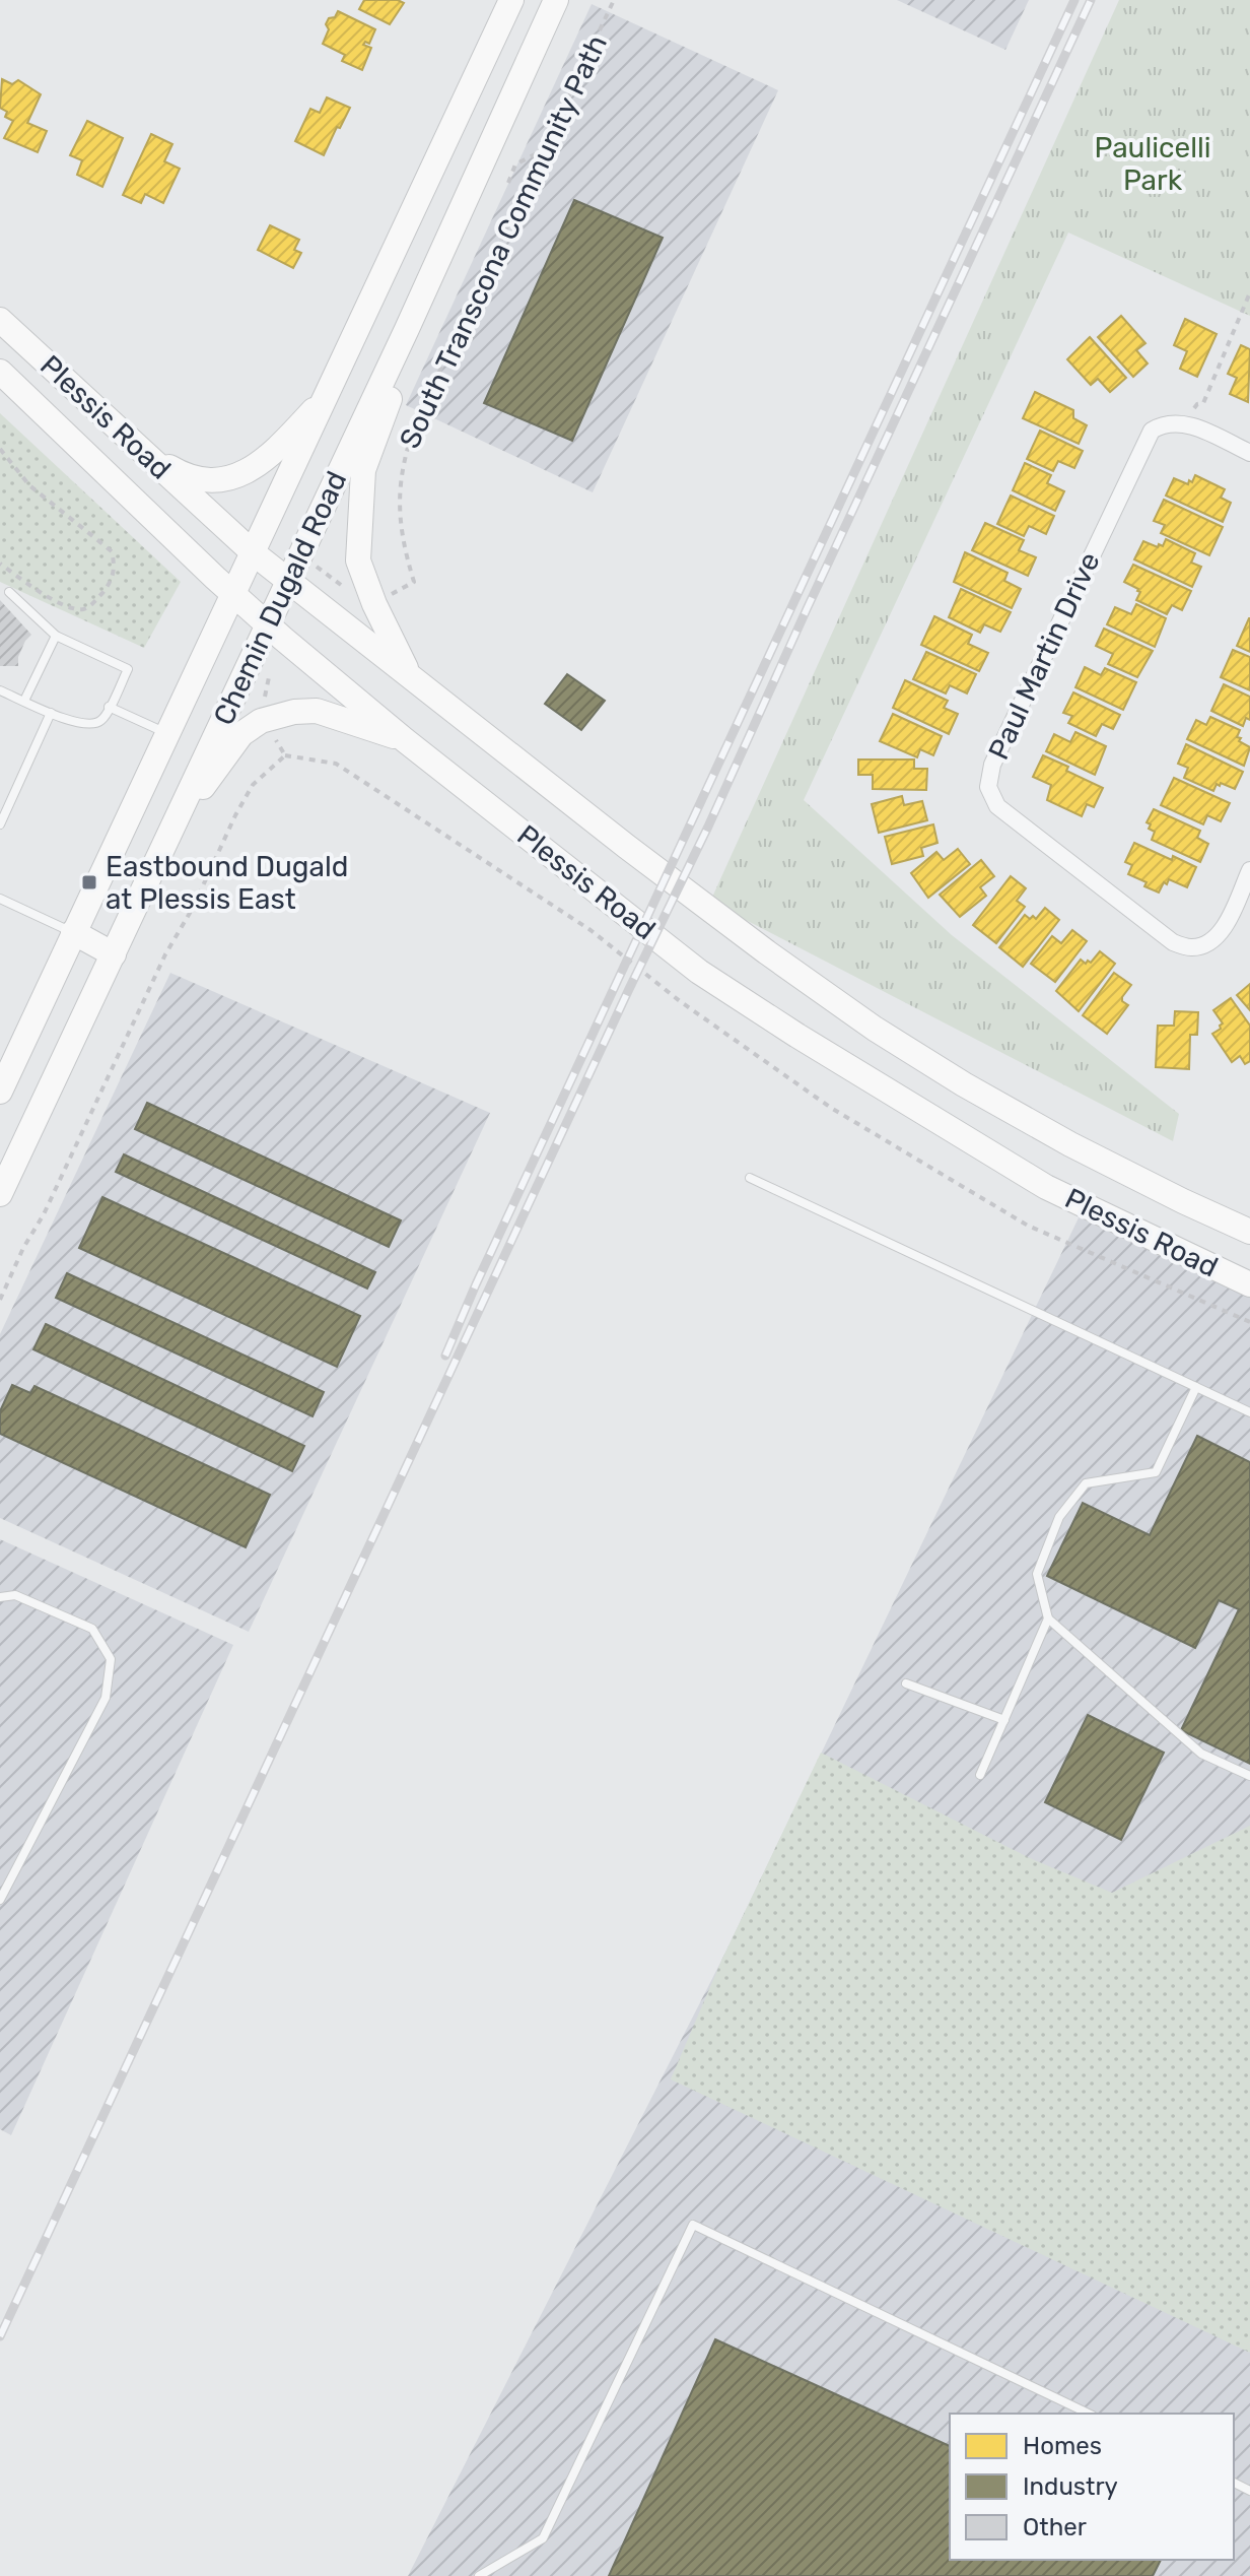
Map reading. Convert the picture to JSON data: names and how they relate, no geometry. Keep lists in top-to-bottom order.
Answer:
{
  "streets": {
    "main road": ["Plessis Road", "Chemin Dugald Road"],
    "street": ["Paul Martin Drive"],
    "path": ["South Transcona Community Path"]
  },
  "crossings": [
    ["Plessis Road", "Chemin Dugald Road"]
  ],
  "parks": ["Paulicelli Park"],
  "places": {
    "transit": ["Eastbound Dugald at Plessis East"]
  },
  "legend": ["Homes", "Industry", "Other"]
}
